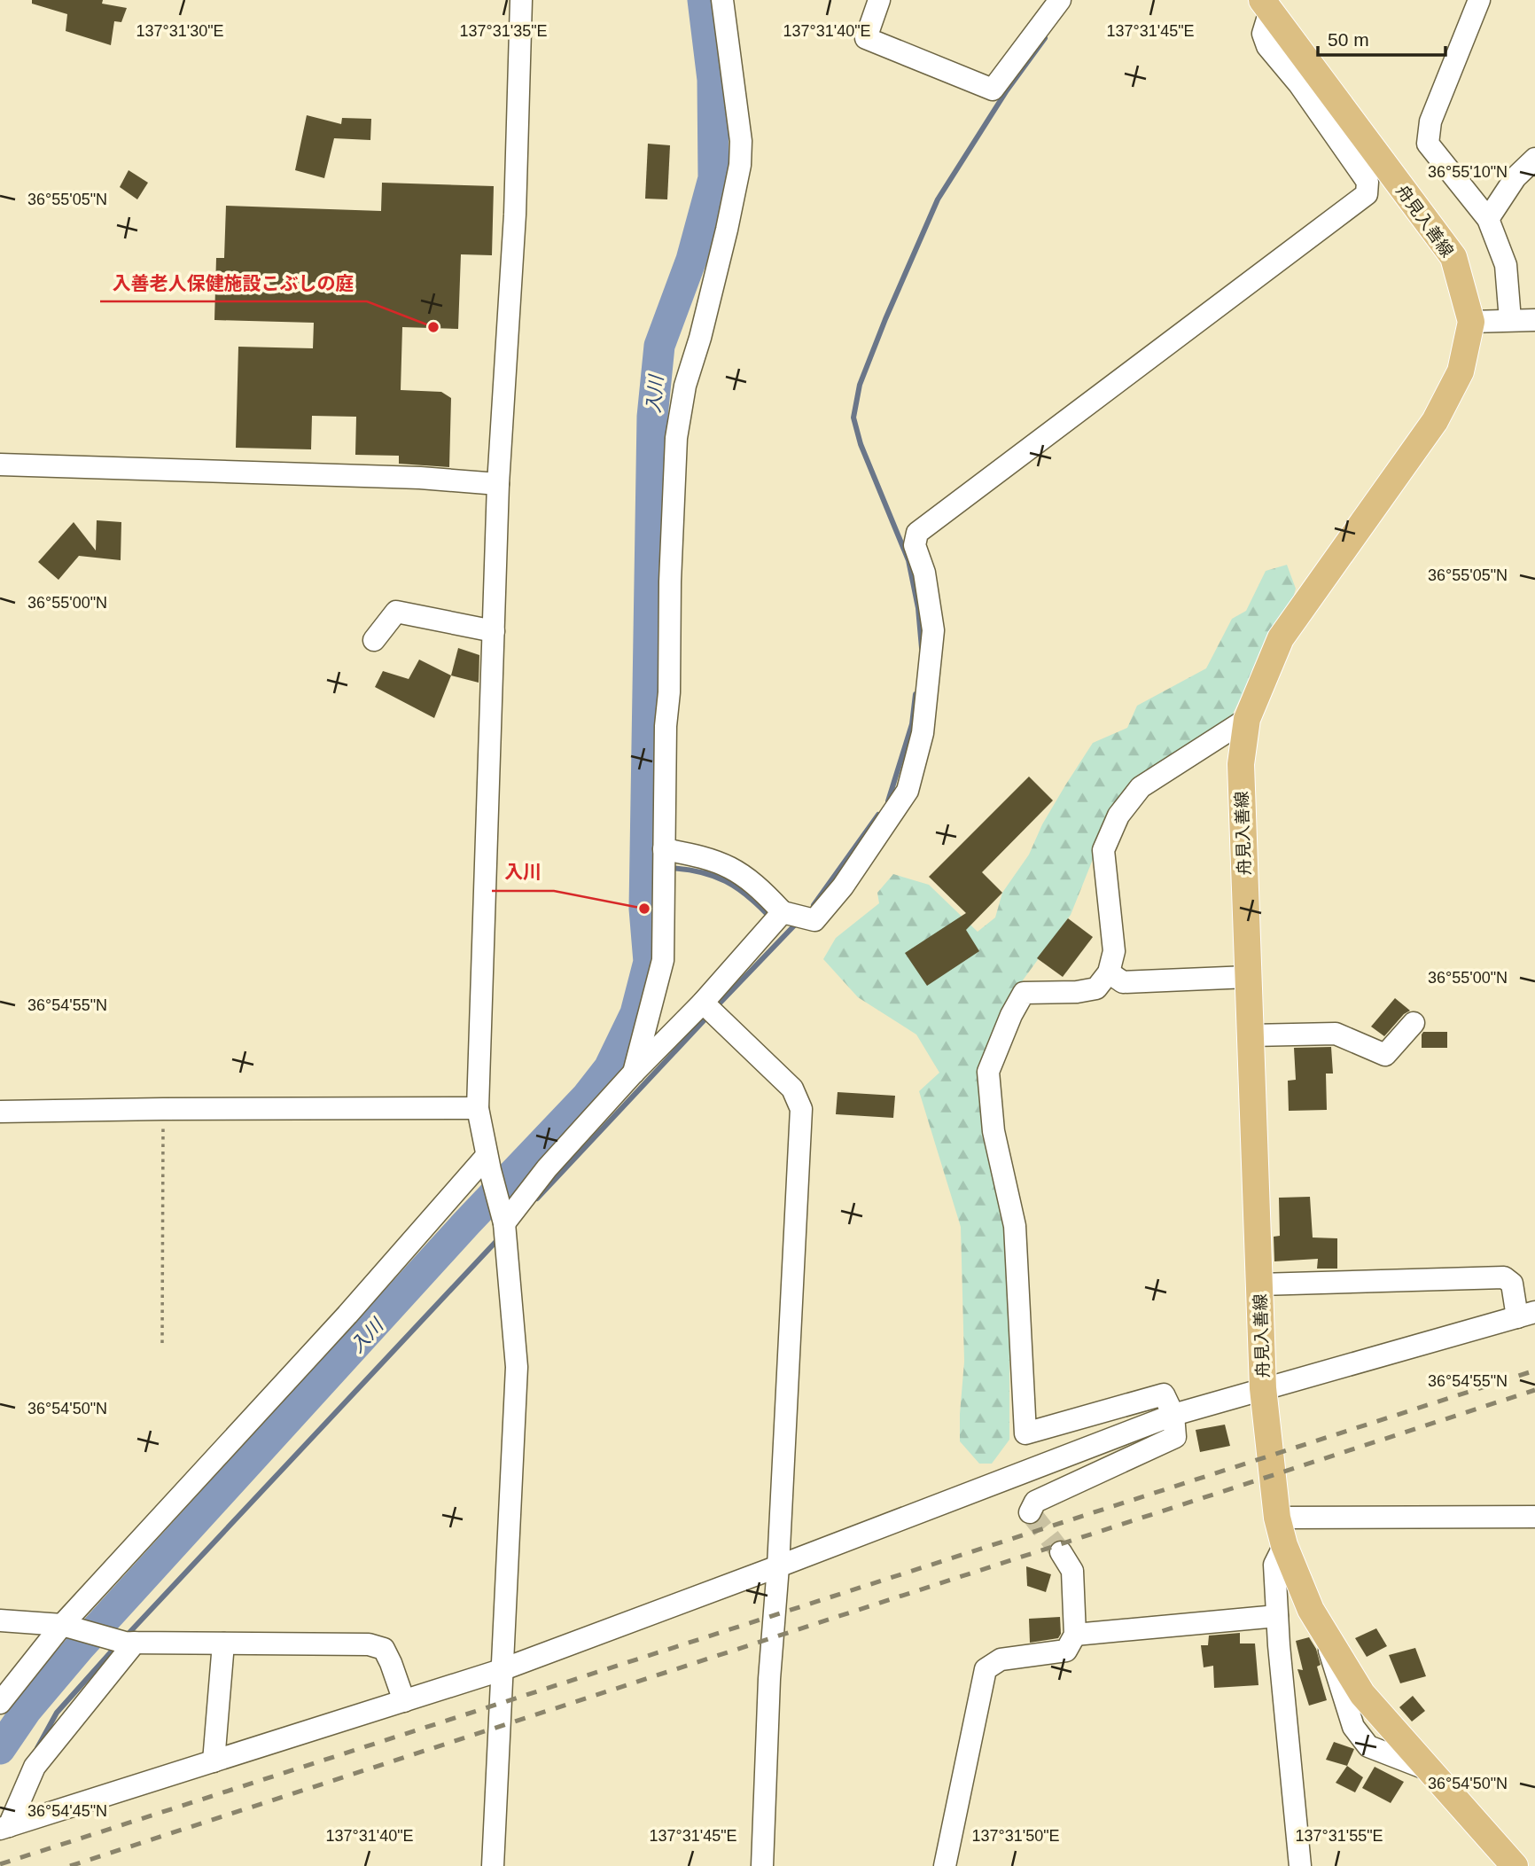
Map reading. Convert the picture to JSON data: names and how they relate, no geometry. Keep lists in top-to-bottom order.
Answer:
{
  "streets": {
    "main road": ["舟見入善線"]
  },
  "water": ["入川"],
  "places": ["入善老人保健施設こぶしの庭", "入川"],
  "scale_bar": "50 m",
  "coordinates": [
    "137°31'30\"E",
    "137°31'35\"E",
    "137°31'40\"E",
    "137°31'45\"E",
    "36°55'10\"N",
    "36°55'05\"N",
    "36°55'00\"N",
    "36°54'55\"N",
    "36°54'50\"N",
    "36°54'45\"N",
    "137°31'50\"E",
    "137°31'55\"E"
  ]
}
